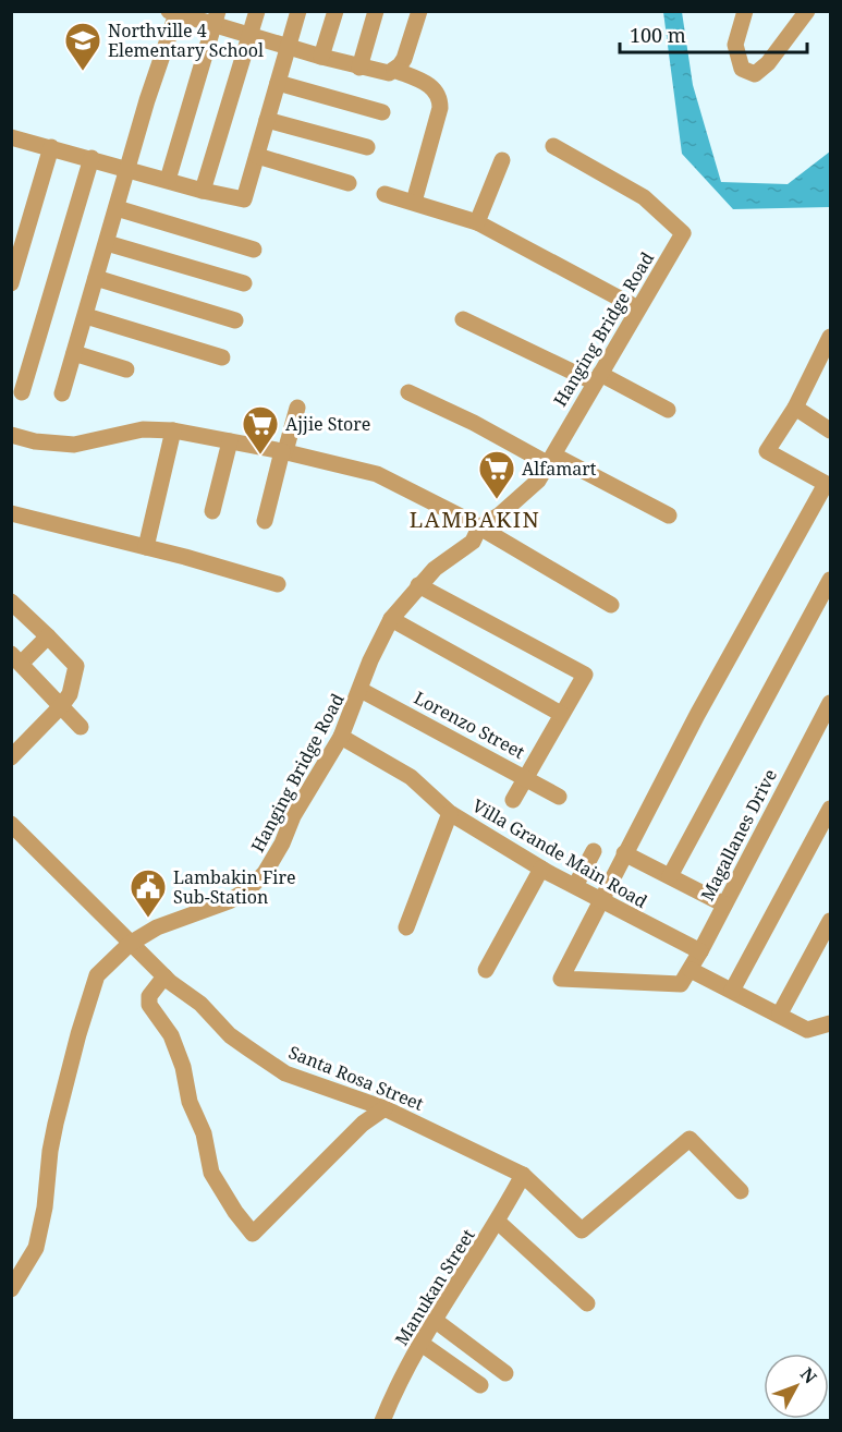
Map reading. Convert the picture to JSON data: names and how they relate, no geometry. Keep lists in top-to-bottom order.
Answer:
{
  "streets": {
    "street": [
      "Hanging Bridge Road",
      "Lorenzo Street",
      "Magallanes Drive",
      "Villa Grande Main Road",
      "Santa Rosa Street",
      "Manukan Street"
    ]
  },
  "crossings": [
    ["Hanging Bridge Road", "Lorenzo Street"],
    ["Hanging Bridge Road", "Villa Grande Main Road"],
    ["Hanging Bridge Road", "Santa Rosa Street"],
    ["Magallanes Drive", "Villa Grande Main Road"],
    ["Santa Rosa Street", "Manukan Street"]
  ],
  "districts": ["LAMBAKIN"],
  "places": {
    "school or university": ["Northville 4 Elementary School"],
    "supermarket": ["Ajjie Store", "Alfamart"],
    "public building": ["Lambakin Fire Sub-Station"]
  },
  "scale_bar": "100 m",
  "north": "top right"
}
